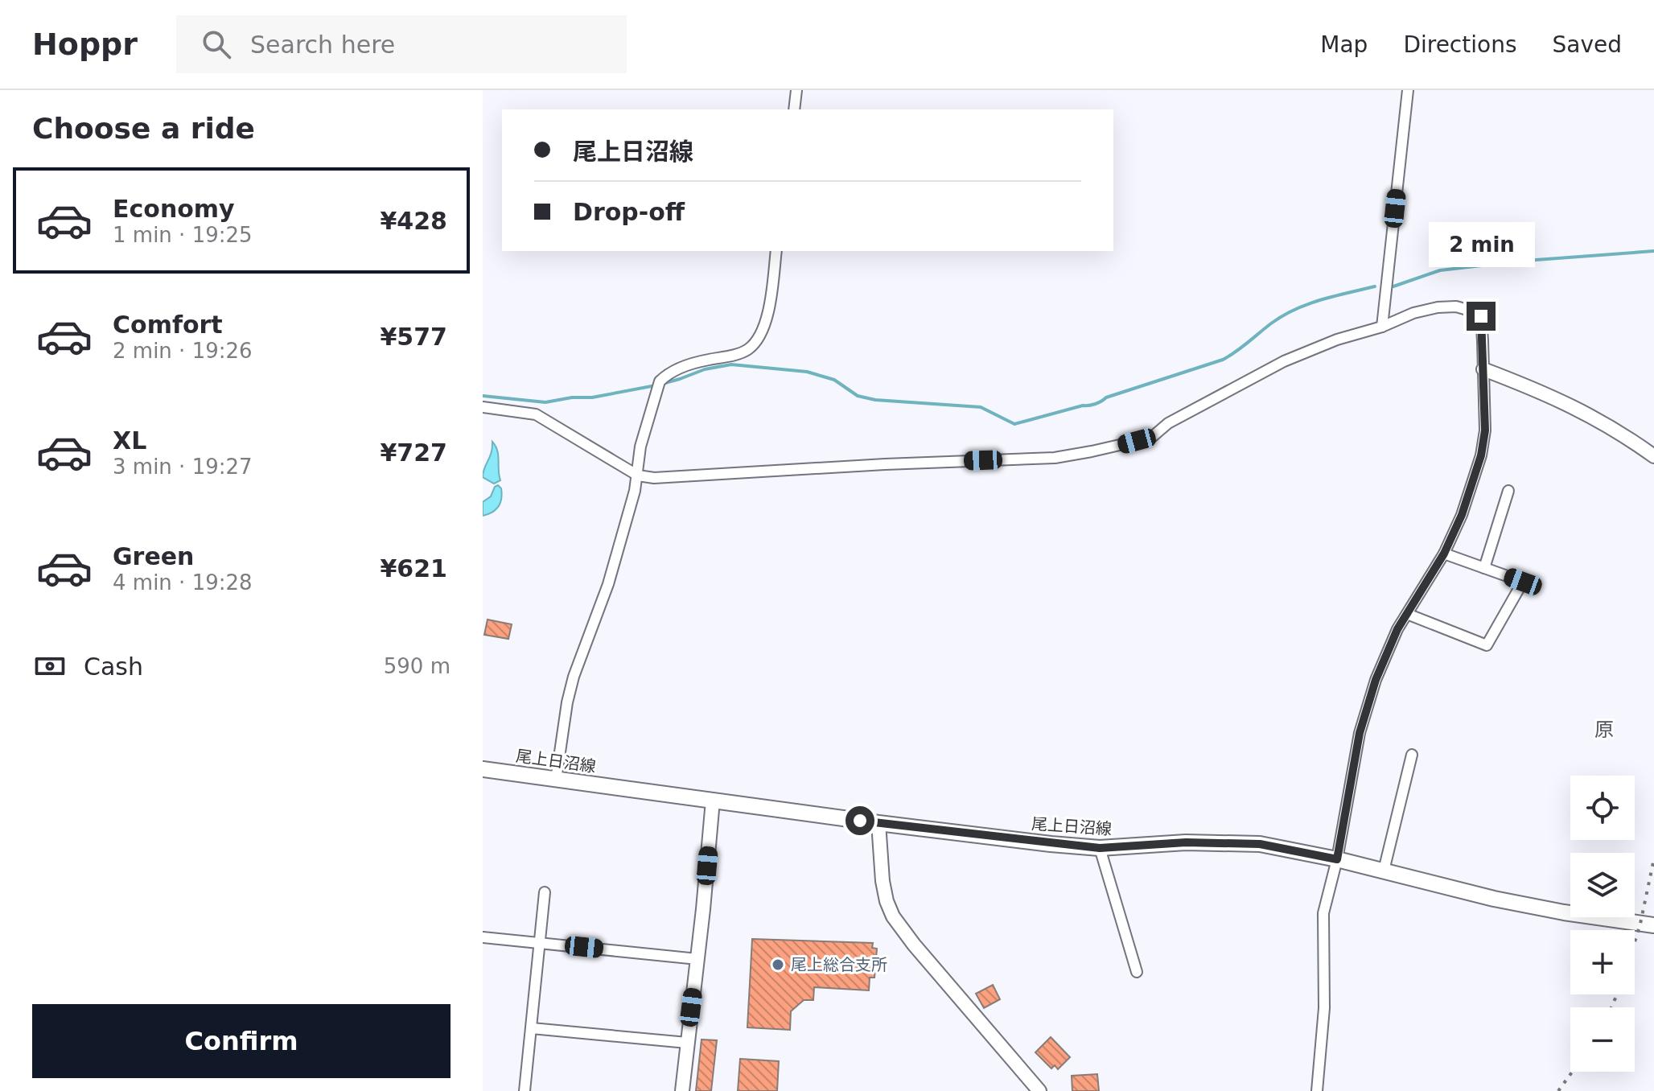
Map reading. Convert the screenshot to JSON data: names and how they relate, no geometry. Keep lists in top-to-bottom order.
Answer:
{
  "streets": {
    "main road": ["尾上日沼線"]
  },
  "districts": ["原"],
  "places": ["尾上総合支所"],
  "page": {
    "header": "Hoppr",
    "search": "Search here",
    "nav": ["Map", "Directions", "Saved"],
    "heading": "Choose a ride",
    "banner": ["尾上日沼線", "Drop-off"],
    "list": [
      {
        "name": "Economy",
        "note": "1 min · 19:25",
        "value": "¥428"
      },
      {
        "name": "Comfort",
        "note": "2 min · 19:26",
        "value": "¥577"
      },
      {
        "name": "XL",
        "note": "3 min · 19:27",
        "value": "¥727"
      },
      {
        "name": "Green",
        "note": "4 min · 19:28",
        "value": "¥621"
      }
    ],
    "bubble": "2 min",
    "pay": ["Cash", "590 m"],
    "map_buttons": ["+", "−"],
    "buttons": "Confirm"
  }
}
